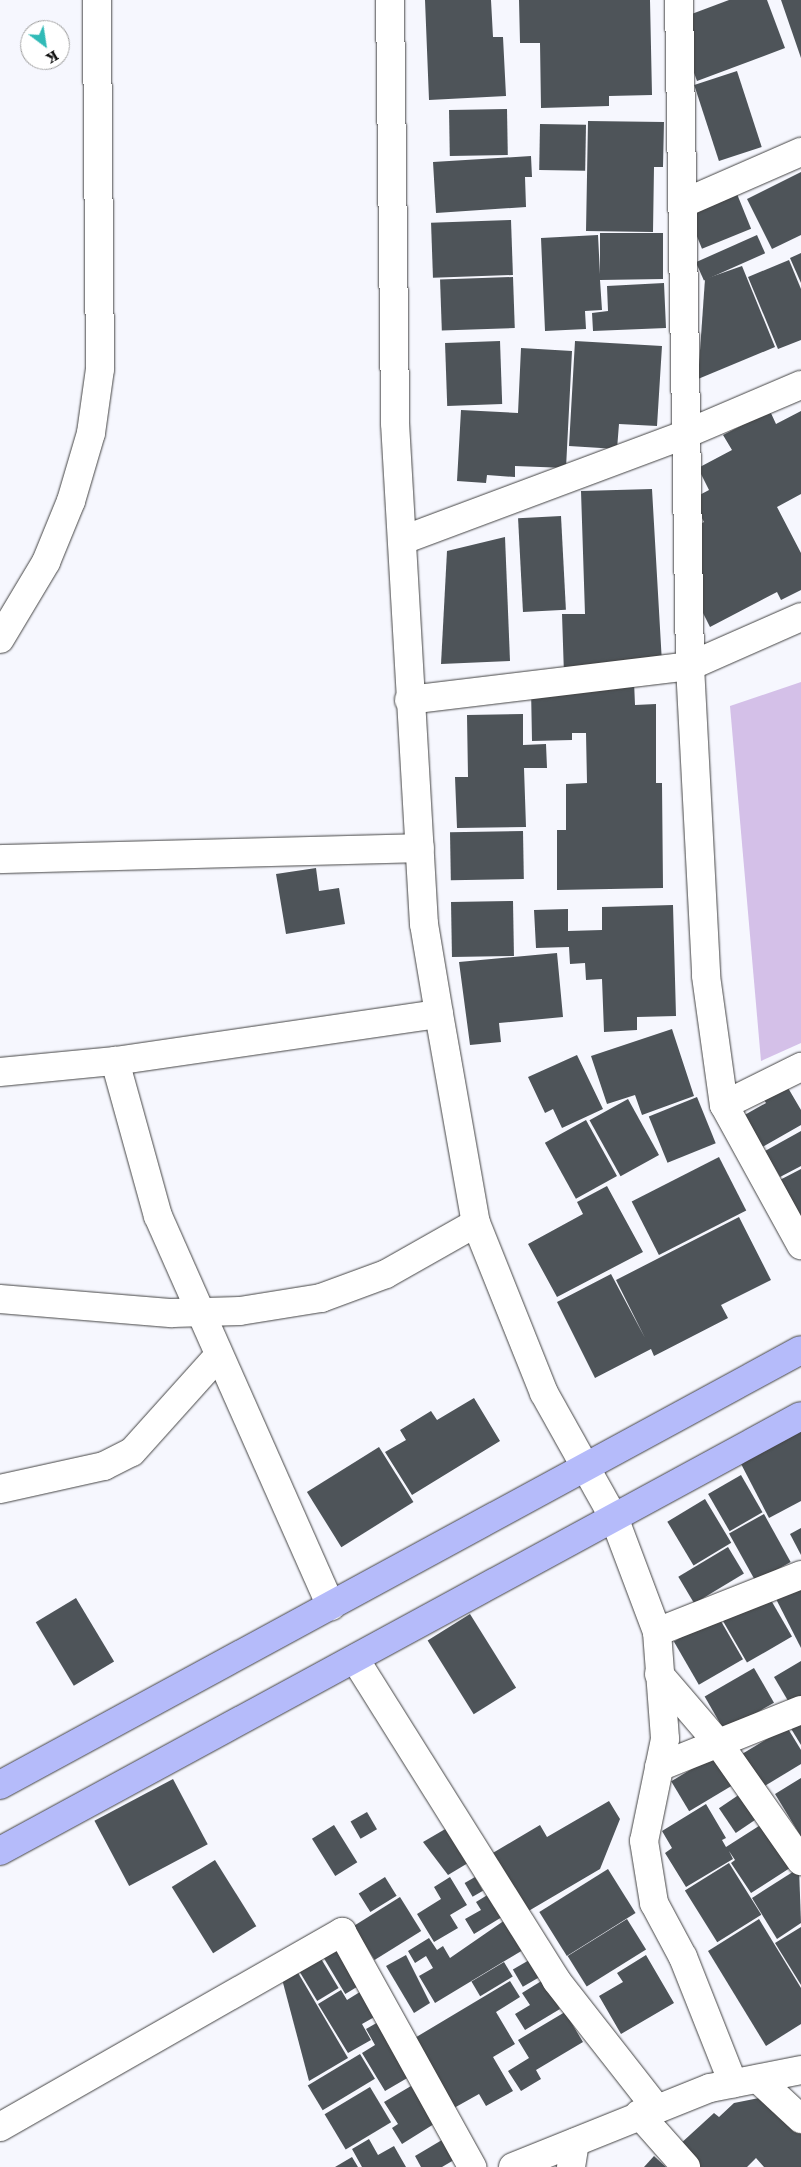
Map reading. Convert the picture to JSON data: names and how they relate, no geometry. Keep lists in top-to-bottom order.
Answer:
{
  "north": "bottom right"
}
